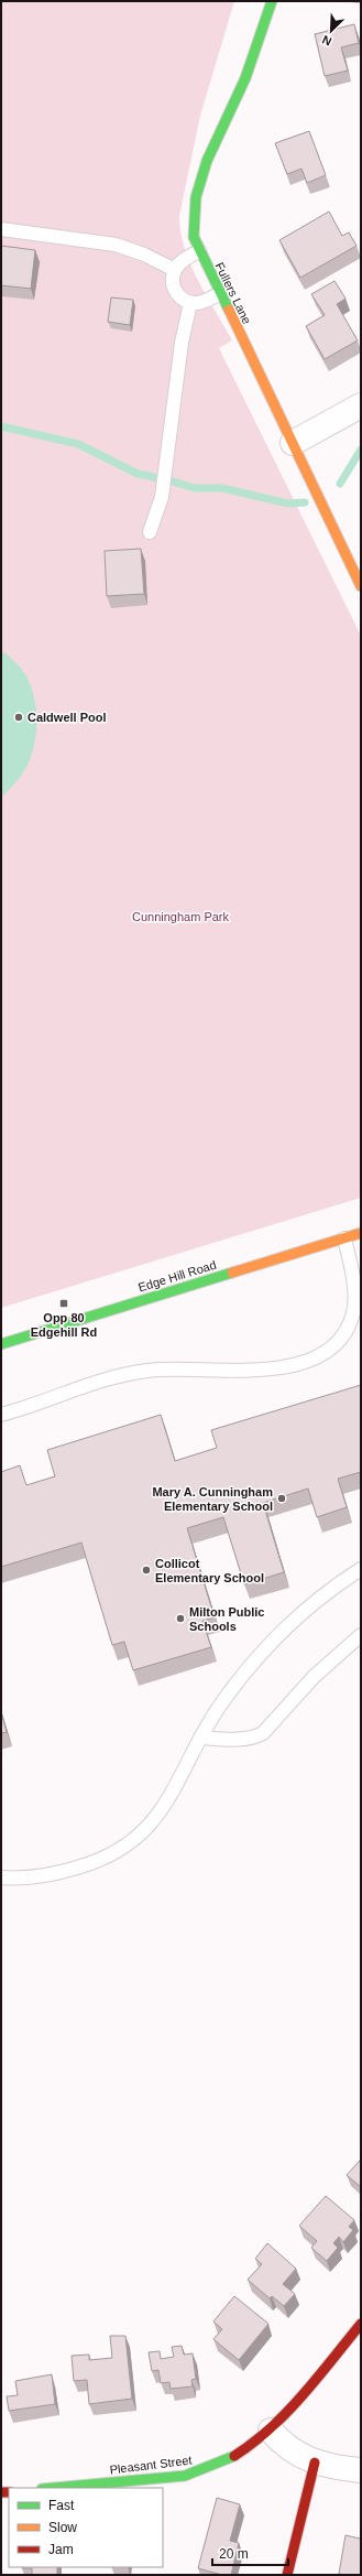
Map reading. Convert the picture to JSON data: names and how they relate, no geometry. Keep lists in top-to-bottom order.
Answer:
{
  "streets": {
    "street": ["Fullers Lane", "Edge Hill Road", "Pleasant Street"]
  },
  "parks": ["Cunningham Park"],
  "places": {
    "other": [
      "Caldwell Pool",
      "Mary A. Cunningham Elementary School",
      "Collicot Elementary School",
      "Milton Public Schools"
    ],
    "transit": ["Opp 80 Edgehill Rd"]
  },
  "legend": ["Fast", "Slow", "Jam"],
  "scale_bar": "20 m",
  "north": "bottom left"
}
